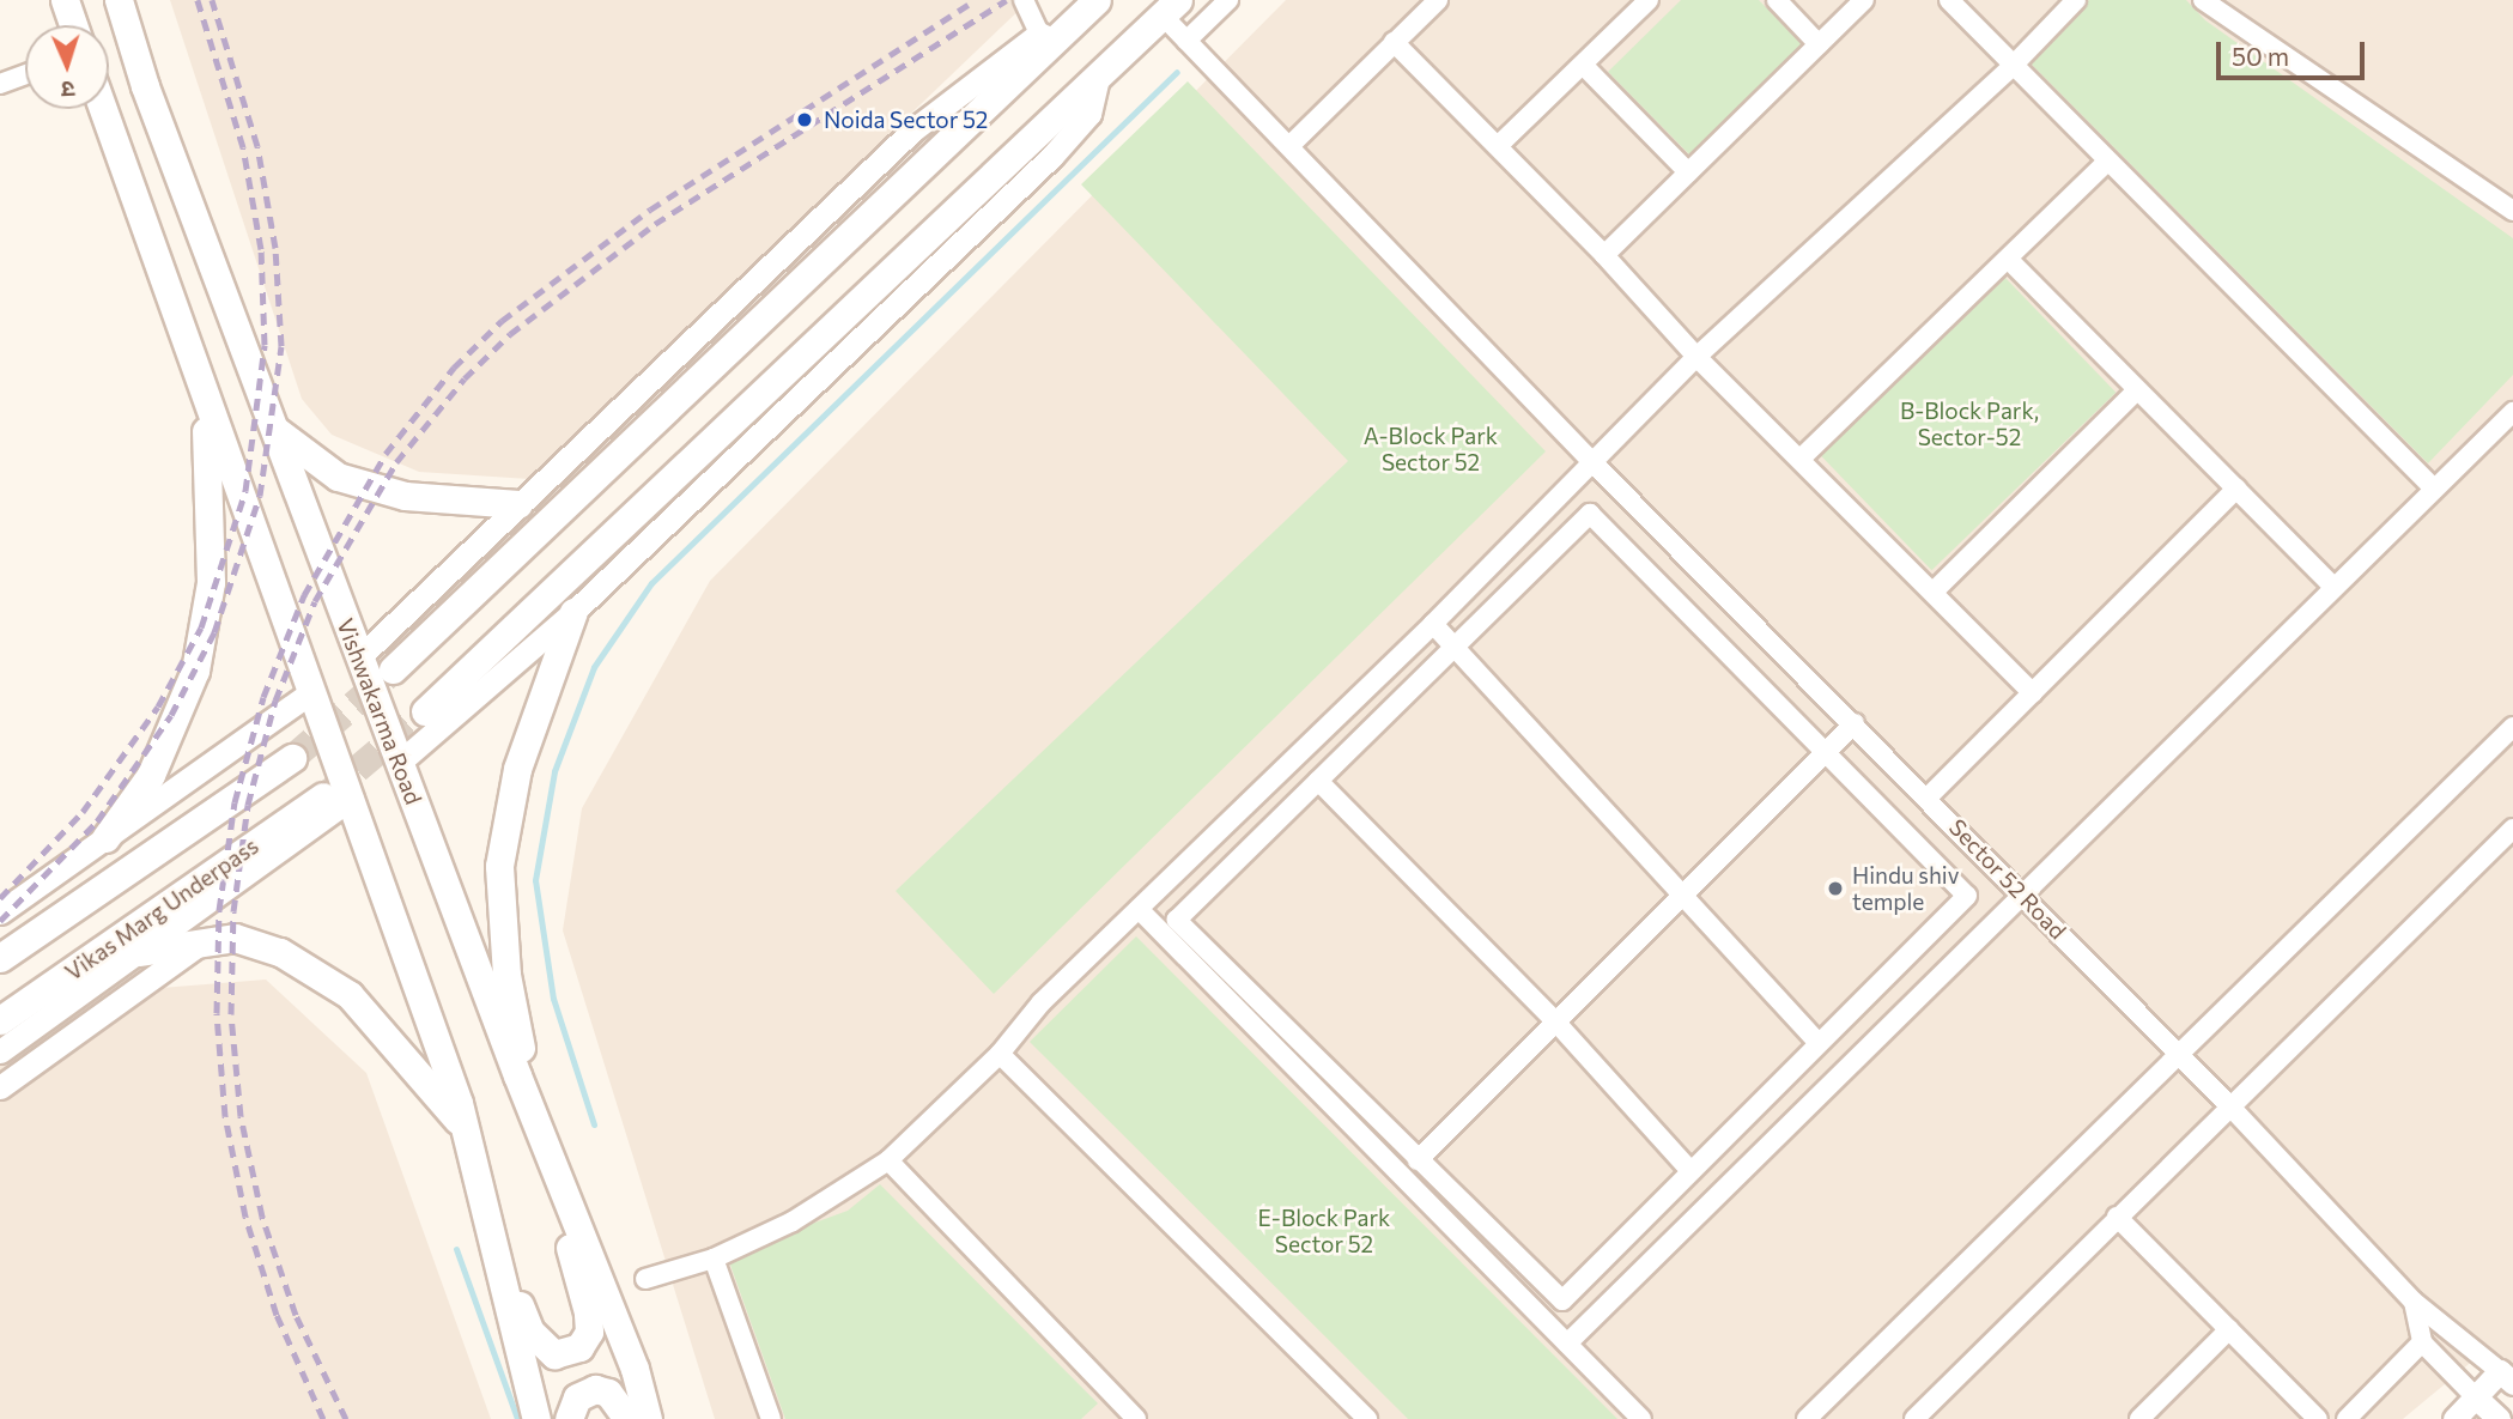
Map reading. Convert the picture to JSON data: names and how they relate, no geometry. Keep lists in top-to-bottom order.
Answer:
{
  "streets": {
    "main road": ["Vishwakarma Road", "Vikas Marg Underpass"],
    "street": ["Sector 52 Road"]
  },
  "parks": ["B-Block Park, Sector-52", "A-Block Park Sector 52", "E-Block Park Sector 52"],
  "places": ["Noida Sector 52", "Hindu shiv temple"],
  "scale_bar": "50 m",
  "north": "bottom"
}
